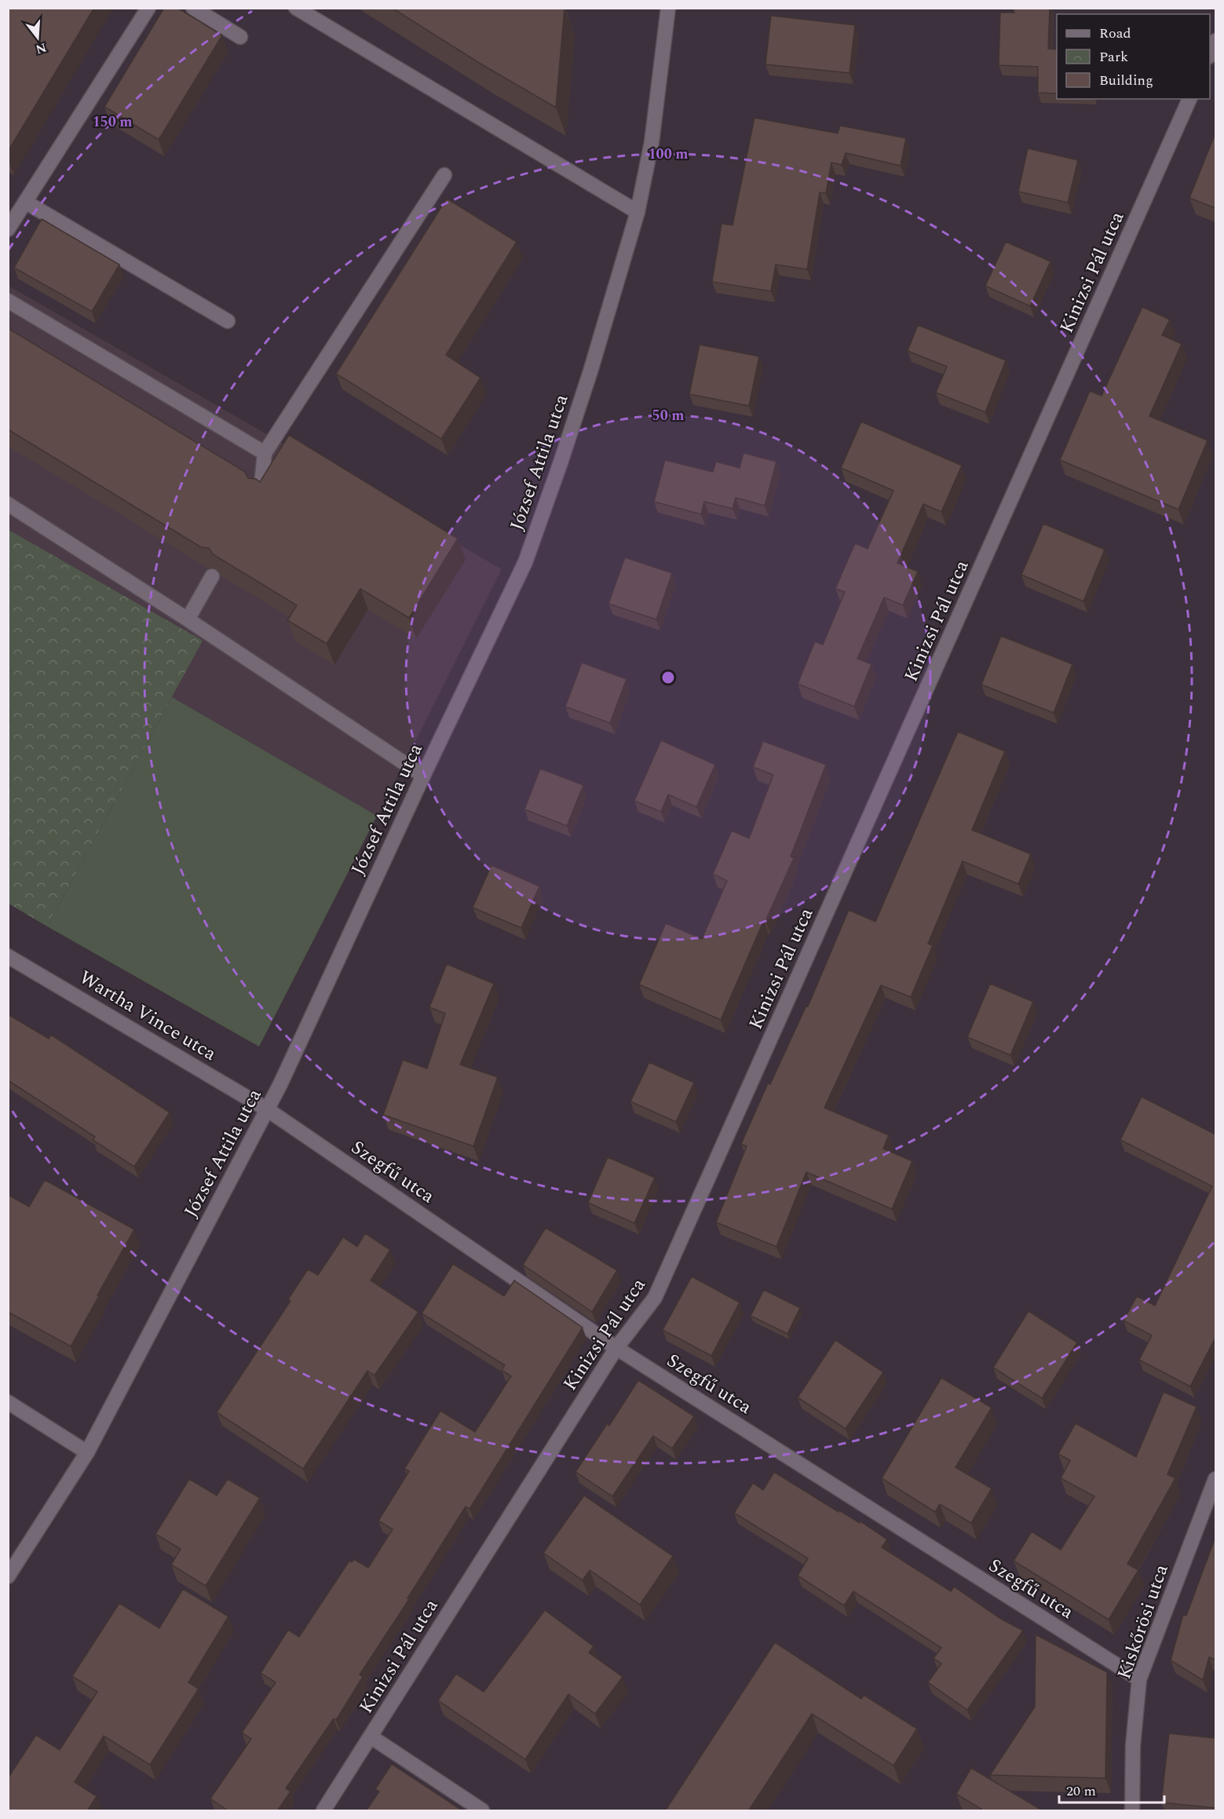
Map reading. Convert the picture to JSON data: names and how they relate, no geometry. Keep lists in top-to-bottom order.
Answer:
{
  "streets": {
    "street": [
      "Kinizsi Pál utca",
      "József Attila utca",
      "Wartha Vince utca",
      "Szegfű utca",
      "Kiskőrösi utca"
    ]
  },
  "crossings": [
    ["Kinizsi Pál utca", "Szegfű utca"],
    ["József Attila utca", "Wartha Vince utca"],
    ["József Attila utca", "Szegfű utca"],
    ["Wartha Vince utca", "Szegfű utca"],
    ["Szegfű utca", "Kiskőrösi utca"]
  ],
  "legend": ["Road", "Park", "Building"],
  "scale_bar": "20 m",
  "north": "bottom",
  "rings": ["150 m", "100 m", "50 m"]
}
